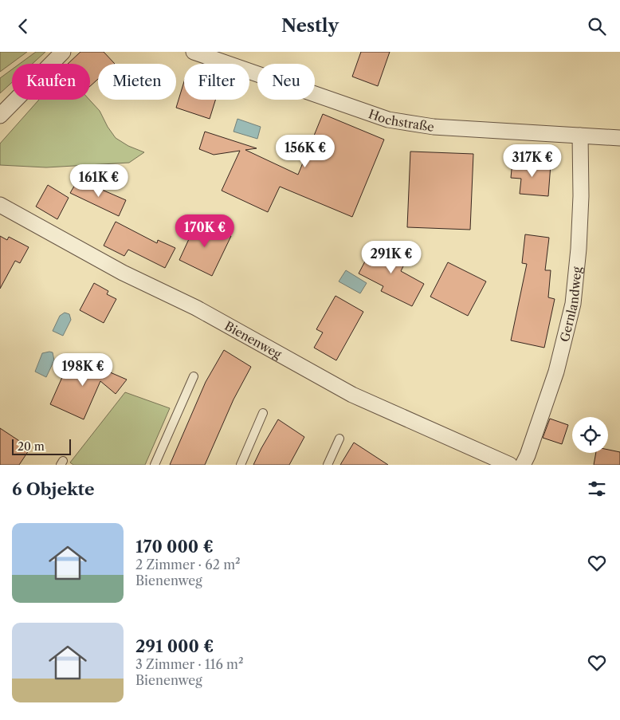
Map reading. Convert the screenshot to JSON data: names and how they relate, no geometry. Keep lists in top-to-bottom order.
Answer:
{
  "streets": {
    "street": ["Hochstraße", "Gernlandweg", "Bienenweg"]
  },
  "crossings": [
    ["Hochstraße", "Gernlandweg"]
  ],
  "scale_bar": "20 m",
  "page": {
    "header": "Nestly",
    "chip": [
      "Kaufen",
      "Mieten",
      "Filter",
      "Neu"
    ],
    "price": [
      "156K €",
      "317K €",
      "161K €",
      "170K €",
      "291K €",
      "198K €"
    ],
    "scale": "20 m",
    "heading": "6 Objekte",
    "list": [
      {
        "name": "170 000 €",
        "note": "2 Zimmer · 62 m² · Bienenweg"
      },
      {
        "name": "291 000 €",
        "note": "3 Zimmer · 116 m² · Bienenweg"
      }
    ]
  }
}
